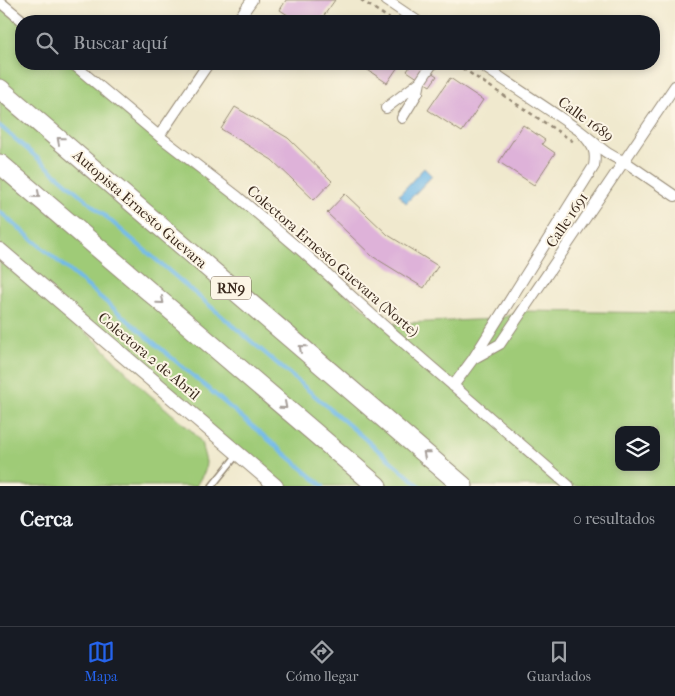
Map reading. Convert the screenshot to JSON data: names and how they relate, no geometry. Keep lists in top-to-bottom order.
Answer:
{
  "streets": {
    "highway": ["Autopista Ernesto Guevara", "RN9"],
    "main road": ["Colectora 2 de Abril"],
    "street": ["Calle 1689", "Calle 1691", "Colectora Ernesto Guevara (Norte)"]
  },
  "crossings": [
    ["Calle 1689", "Calle 1691"],
    ["Calle 1691", "Colectora Ernesto Guevara (Norte)"]
  ],
  "page": {
    "search": "Buscar aquí",
    "heading": ["Cerca", "0 resultados"],
    "nav": ["Mapa", "Cómo llegar", "Guardados"]
  }
}
